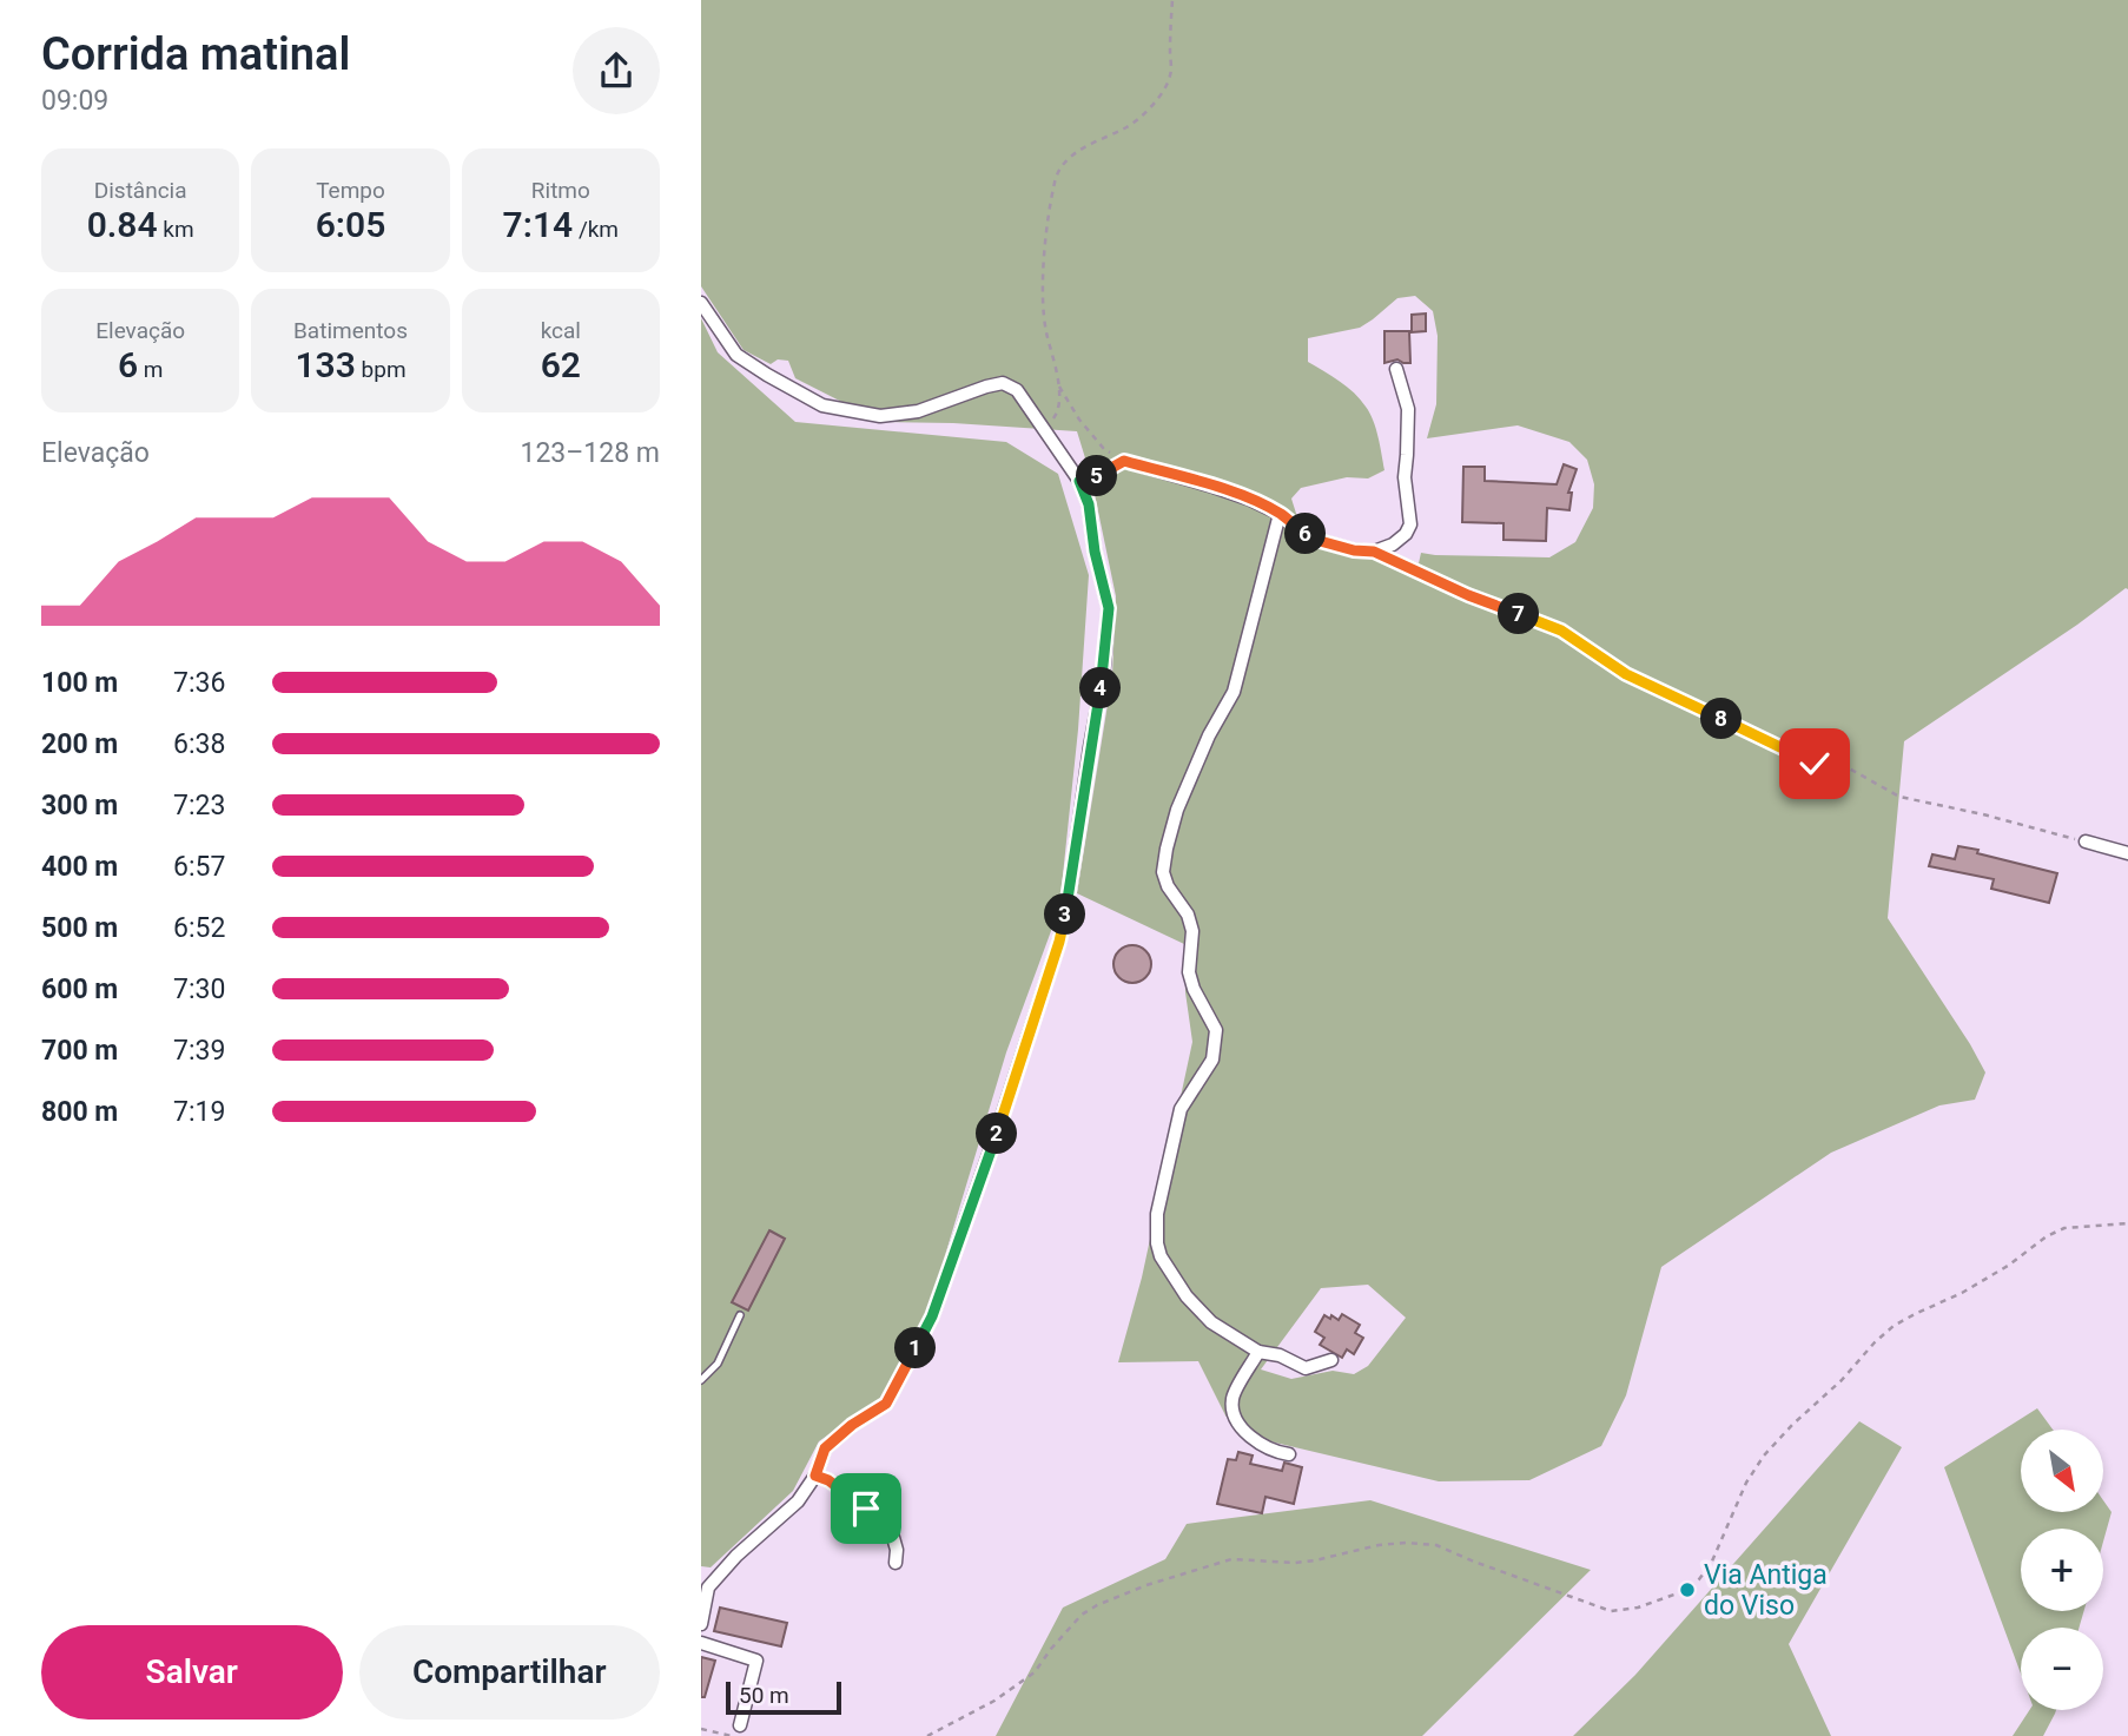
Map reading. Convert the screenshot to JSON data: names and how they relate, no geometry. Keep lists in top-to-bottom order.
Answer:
{
  "places": ["Via Antiga do Viso"],
  "scale_bar": "50 m",
  "north": "bottom right",
  "page": {
    "heading": ["Corrida matinal", "09:09"],
    "stats": [
      ["Distância", "0.84 km"],
      ["Tempo", "6:05"],
      ["Ritmo", "7:14 /km"],
      ["Elevação", "6 m"],
      ["Batimentos", "133 bpm"],
      ["kcal", "62"]
    ],
    "chart": ["Elevação", "123–128 m"],
    "pins": [
      "5",
      "6",
      "7",
      "4",
      "8",
      "3",
      "2",
      "1"
    ],
    "list": [
      {
        "name": "100 m",
        "note": "7:36"
      },
      {
        "name": "200 m",
        "note": "6:38"
      },
      {
        "name": "300 m",
        "note": "7:23"
      },
      {
        "name": "400 m",
        "note": "6:57"
      },
      {
        "name": "500 m",
        "note": "6:52"
      },
      {
        "name": "600 m",
        "note": "7:30"
      },
      {
        "name": "700 m",
        "note": "7:39"
      },
      {
        "name": "800 m",
        "note": "7:19"
      }
    ],
    "map_buttons": ["+", "−"],
    "buttons": ["Salvar", "Compartilhar"],
    "scale": "50 m"
  }
}
